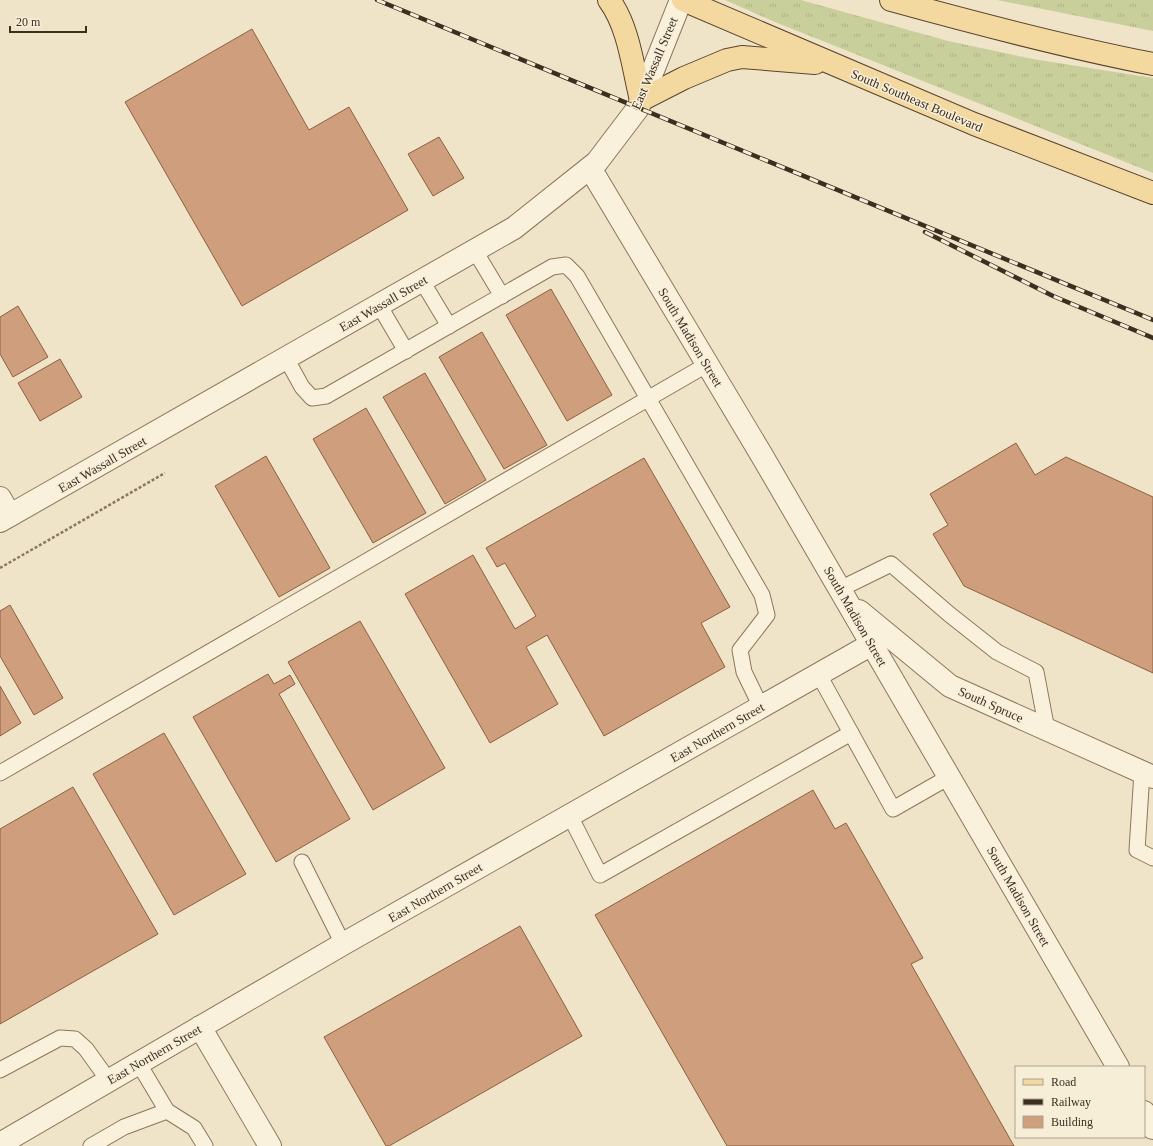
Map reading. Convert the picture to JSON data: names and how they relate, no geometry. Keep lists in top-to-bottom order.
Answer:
{
  "streets": {
    "main road": ["South Southeast Boulevard"],
    "street": [
      "East Wassall Street",
      "South Madison Street",
      "South Spruce",
      "East Northern Street"
    ]
  },
  "crossings": [
    ["East Wassall Street", "South Southeast Boulevard"],
    ["East Wassall Street", "South Madison Street"],
    ["South Madison Street", "South Spruce"],
    ["South Madison Street", "East Northern Street"]
  ],
  "legend": ["Road", "Railway", "Building"],
  "scale_bar": "20 m"
}
